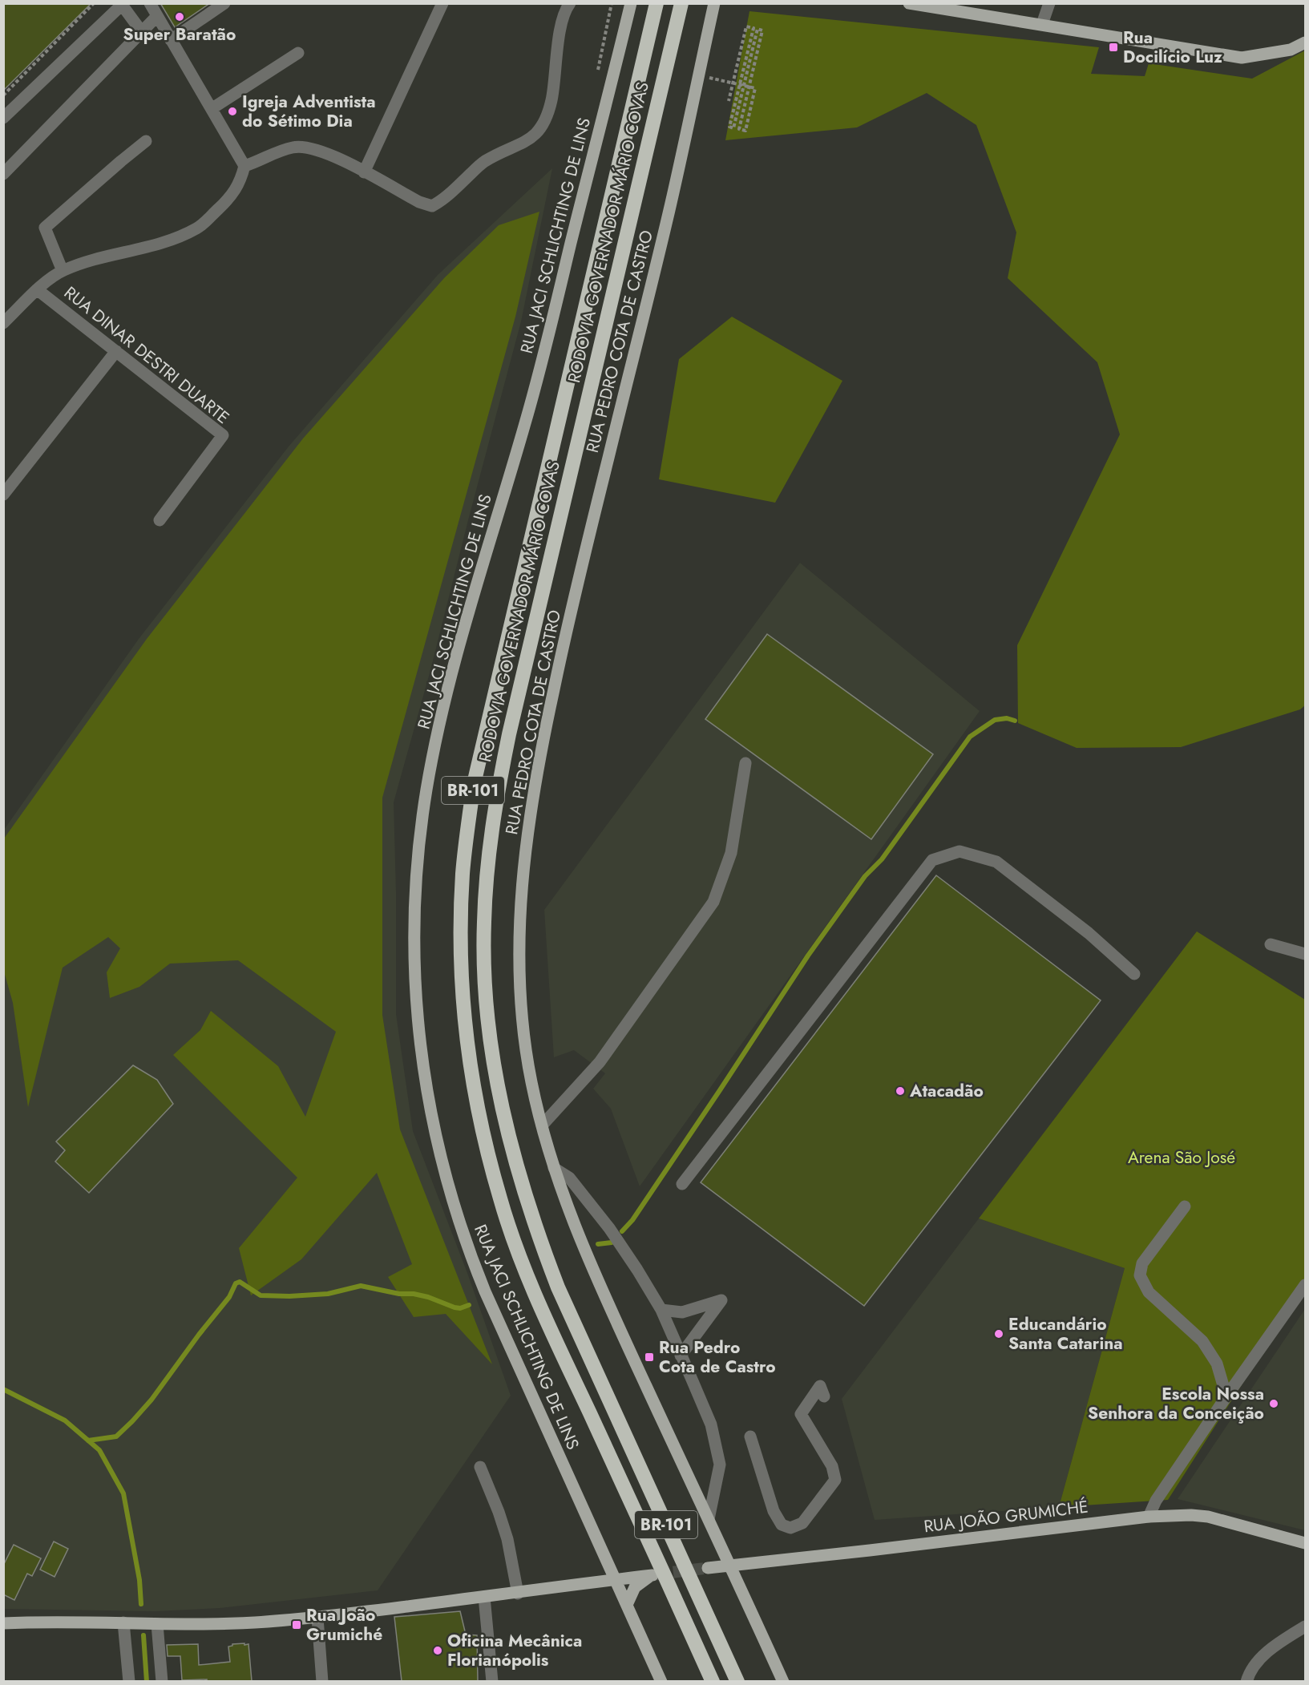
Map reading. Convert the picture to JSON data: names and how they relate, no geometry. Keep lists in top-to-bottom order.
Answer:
{
  "streets": {
    "highway": ["RODOVIA GOVERNADOR MÁRIO COVAS", "BR-101"],
    "main road": ["RUA JACI SCHLICHTING DE LINS", "RUA PEDRO COTA DE CASTRO", "RUA JOÃO GRUMICHÉ"],
    "street": ["RUA DINAR DESTRI DUARTE"]
  },
  "crossings": [
    ["RUA PEDRO COTA DE CASTRO", "RUA JOÃO GRUMICHÉ"]
  ],
  "parks": ["Arena São José"],
  "places": {
    "other": [
      "Super Baratão",
      "Igreja Adventista do Sétimo Dia",
      "Atacadão",
      "Educandário Santa Catarina",
      "Escola Nossa Senhora da Conceição",
      "Oficina Mecânica Florianópolis"
    ],
    "transit": ["Rua Docilício Luz", "Rua Pedro Cota de Castro", "Rua João Grumiché"]
  }
}
